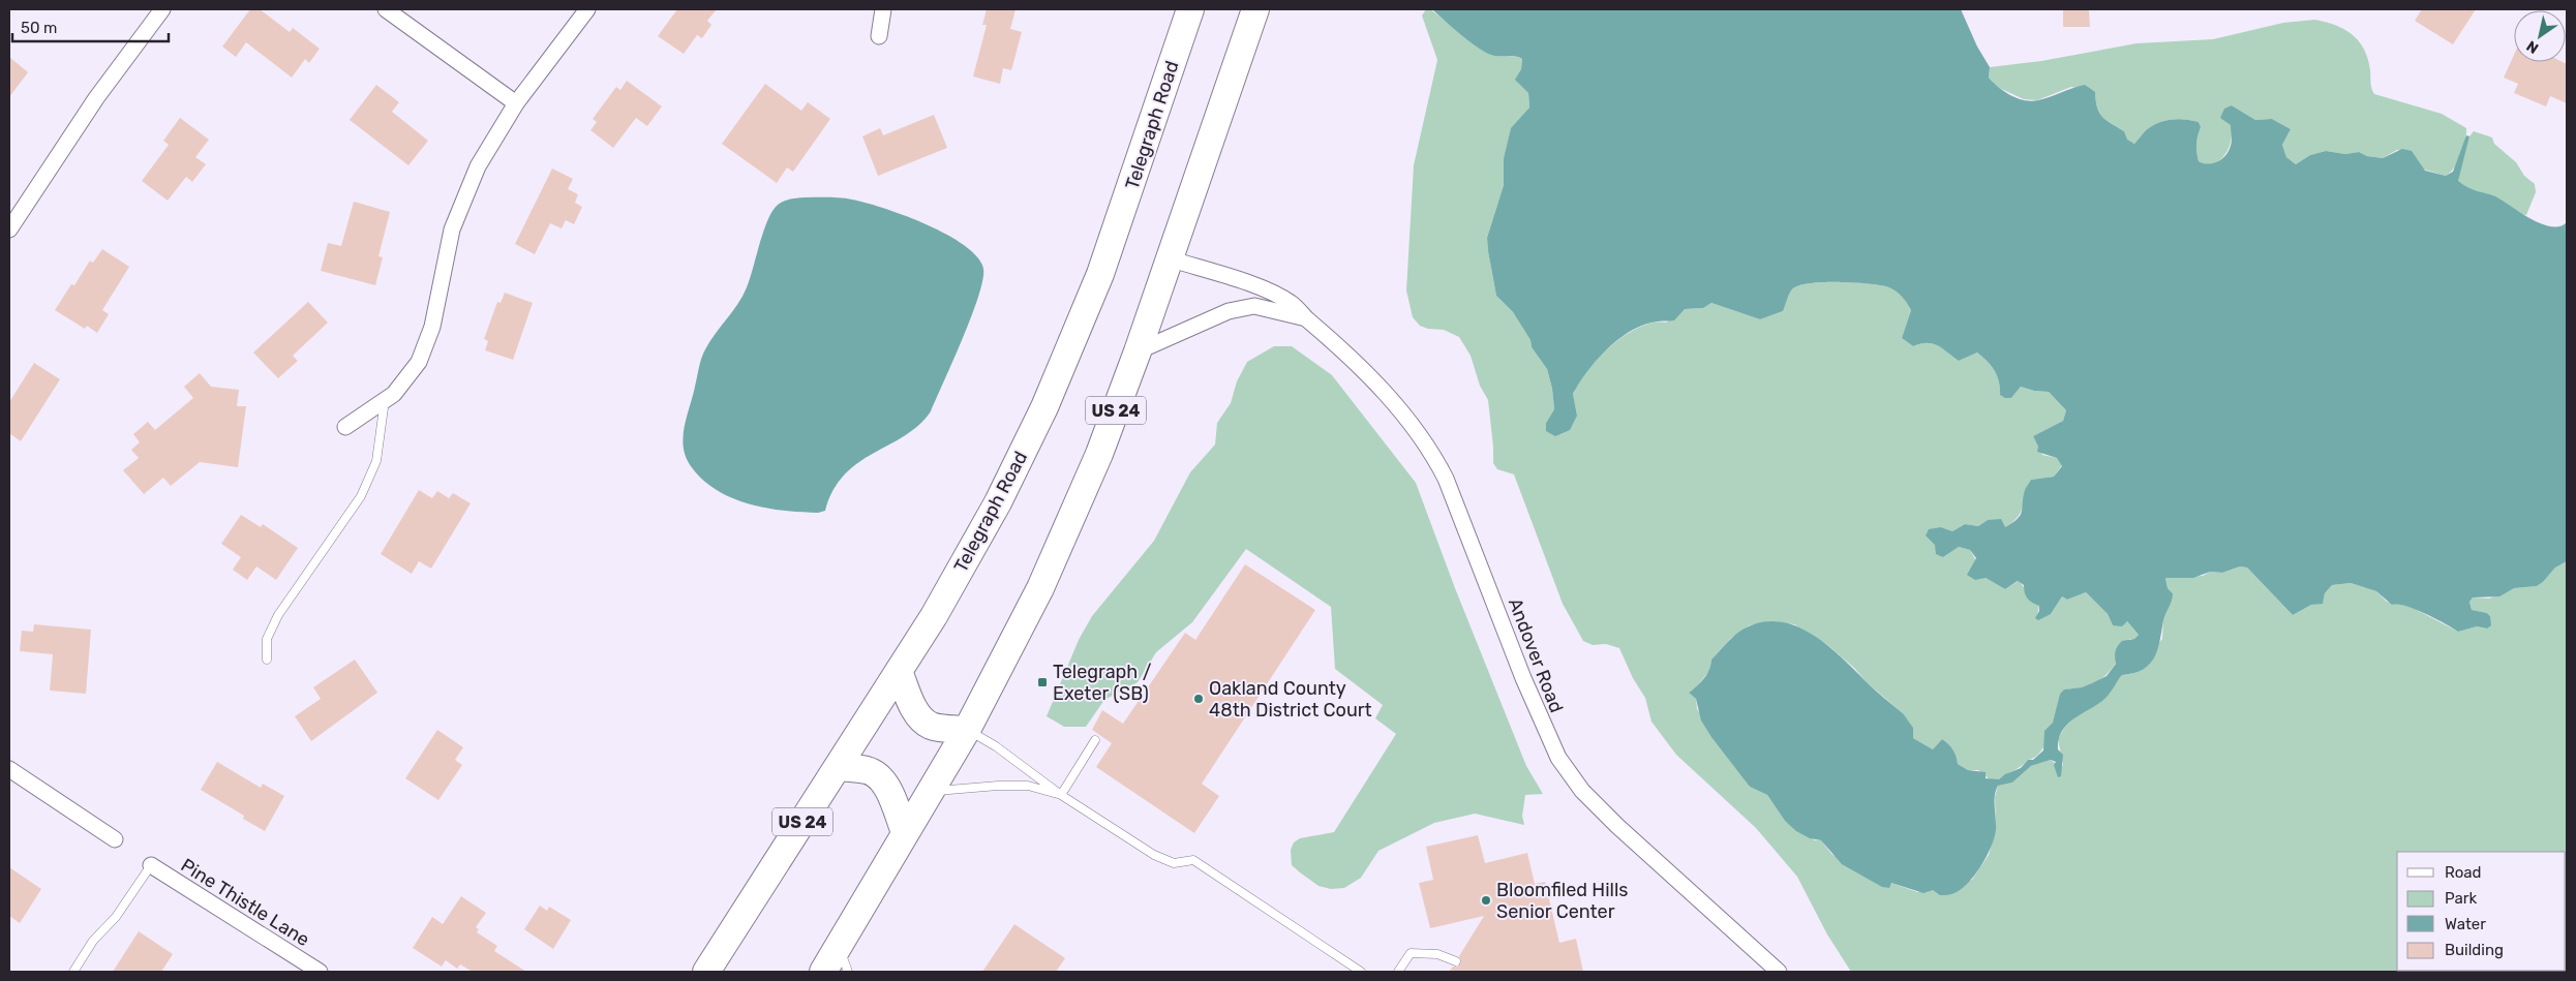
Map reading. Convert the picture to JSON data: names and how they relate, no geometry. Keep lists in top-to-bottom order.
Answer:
{
  "streets": {
    "highway": ["Telegraph Road", "US 24"],
    "street": ["Andover Road", "Pine Thistle Lane"]
  },
  "crossings": [
    ["US 24", "Andover Road"]
  ],
  "places": {
    "transit": ["Telegraph / Exeter (SB)"],
    "other": ["Oakland County 48th District Court", "Bloomfiled Hills Senior Center"]
  },
  "legend": [
    "Road",
    "Park",
    "Water",
    "Building"
  ],
  "scale_bar": "50 m",
  "north": "bottom left"
}
